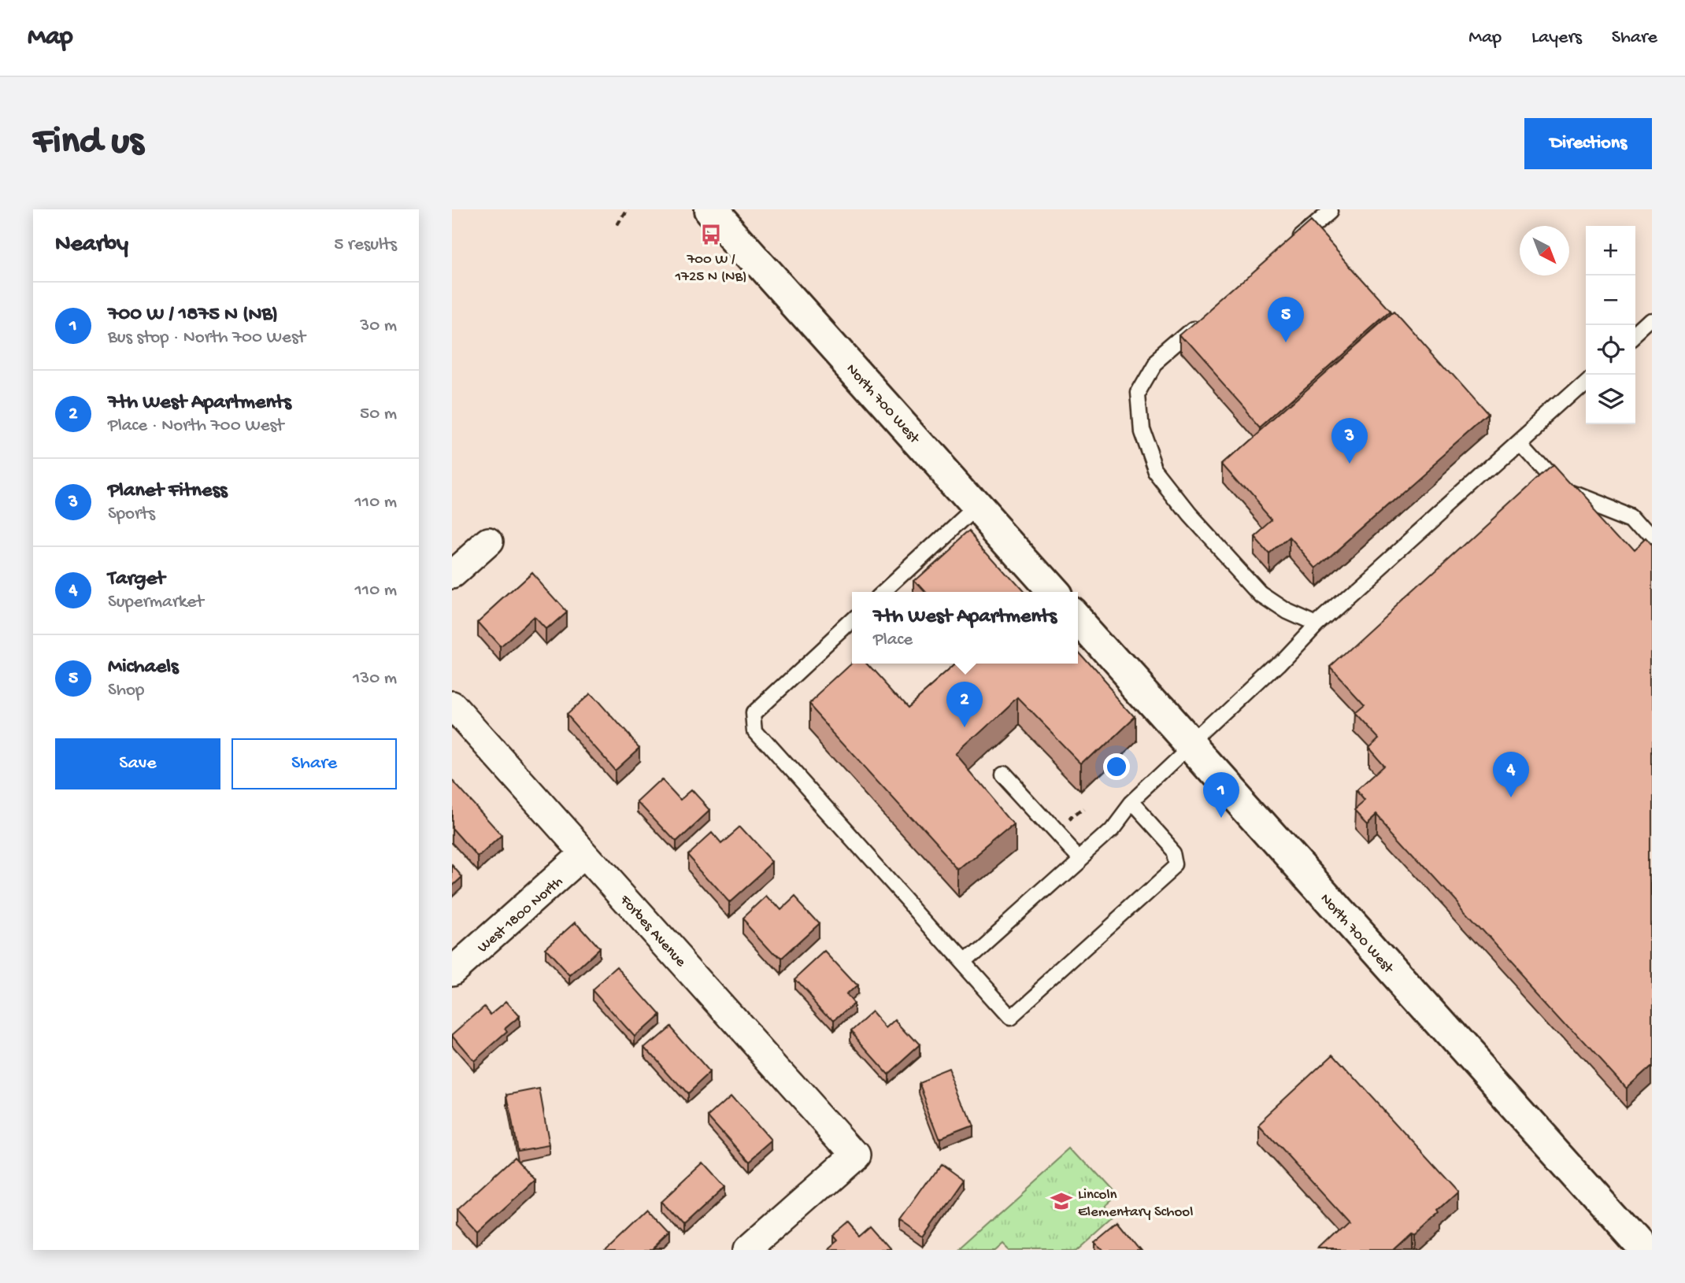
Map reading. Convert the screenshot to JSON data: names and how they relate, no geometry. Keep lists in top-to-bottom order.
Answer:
{
  "streets": {
    "street": ["North 700 West", "West 1800 North", "Forbes Avenue"]
  },
  "crossings": [
    ["West 1800 North", "Forbes Avenue"]
  ],
  "places": {
    "bus stop": ["700 W / 1725 N (NB)"],
    "school or university": ["Lincoln Elementary School"]
  },
  "north": "bottom right",
  "page": {
    "header": "Map",
    "nav": ["Map", "Layers", "Share"],
    "buttons": [
      "Directions",
      ["Save", "Share"]
    ],
    "title": "Find us",
    "heading": ["Nearby", "5 results"],
    "map_buttons": ["+", "−"],
    "list": [
      {
        "mark": "1",
        "name": "700 W / 1875 N (NB)",
        "note": "Bus stop · North 700 West",
        "value": "30 m"
      },
      {
        "mark": "2",
        "name": "7th West Apartments",
        "note": "Place · North 700 West",
        "value": "50 m"
      },
      {
        "mark": "3",
        "name": "Planet Fitness",
        "note": "Sports",
        "value": "110 m"
      },
      {
        "mark": "4",
        "name": "Target",
        "note": "Supermarket",
        "value": "110 m"
      },
      {
        "mark": "5",
        "name": "Michaels",
        "note": "Shop",
        "value": "130 m"
      }
    ],
    "pins": [
      "5",
      "3",
      "2",
      "4",
      "1"
    ],
    "popup": ["7th West Apartments", "Place"]
  }
}
